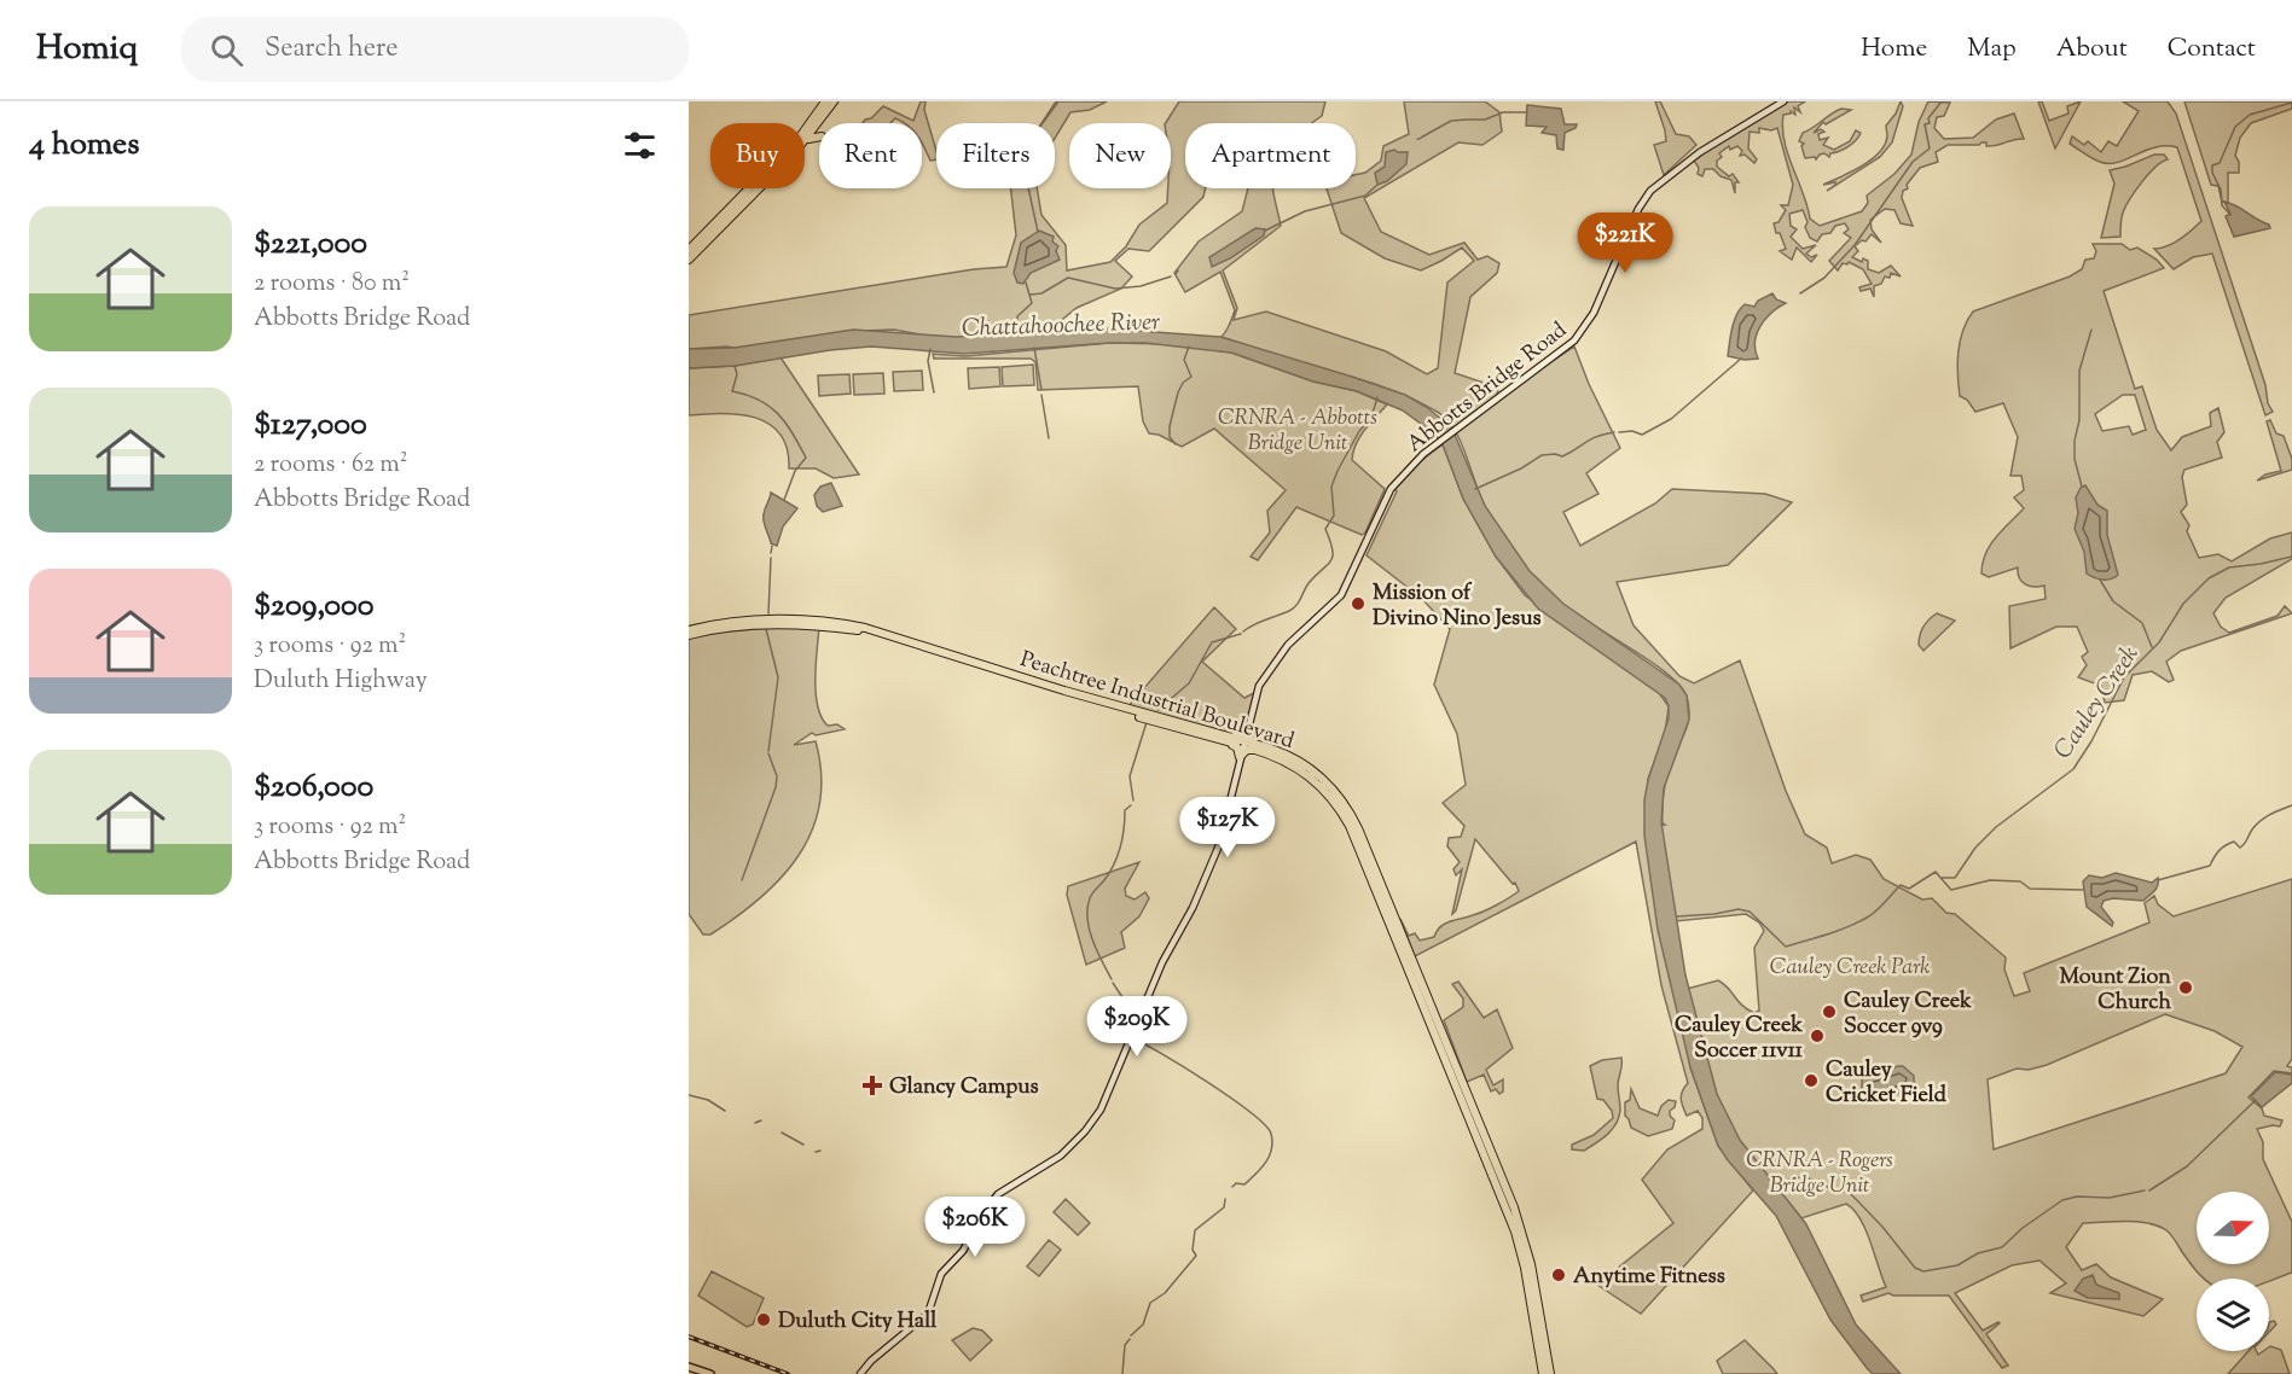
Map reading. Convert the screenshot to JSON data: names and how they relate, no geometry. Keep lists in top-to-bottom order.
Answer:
{
  "streets": {
    "highway": ["Peachtree Industrial Boulevard"],
    "main road": ["Abbotts Bridge Road"]
  },
  "crossings": [
    ["Abbotts Bridge Road", "Peachtree Industrial Boulevard"]
  ],
  "water": ["Chattahoochee River", "Cauley Creek"],
  "parks": ["CRNRA - Abbotts Bridge Unit", "Cauley Creek Park", "CRNRA - Rogers Bridge Unit"],
  "places": {
    "other": [
      "Mission of Divino Nino Jesus",
      "Mount Zion Church",
      "Cauley Creek Soccer 9v9",
      "Cauley Creek Soccer 11v11",
      "Cauley Cricket Field",
      "Anytime Fitness",
      "Duluth City Hall"
    ],
    "health": ["Glancy Campus"]
  },
  "north": "right",
  "page": {
    "header": "Homiq",
    "search": "Search here",
    "nav": [
      "Home",
      "Map",
      "About",
      "Contact"
    ],
    "heading": "4 homes",
    "chip": [
      "Buy",
      "Rent",
      "Filters",
      "New",
      "Apartment"
    ],
    "list": [
      {
        "name": "$221,000",
        "note": "2 rooms · 80 m² · Abbotts Bridge Road"
      },
      {
        "name": "$127,000",
        "note": "2 rooms · 62 m² · Abbotts Bridge Road"
      },
      {
        "name": "$209,000",
        "note": "3 rooms · 92 m² · Duluth Highway"
      },
      {
        "name": "$206,000",
        "note": "3 rooms · 92 m² · Abbotts Bridge Road"
      }
    ],
    "price": [
      "$221K",
      "$127K",
      "$209K",
      "$206K"
    ]
  }
}
